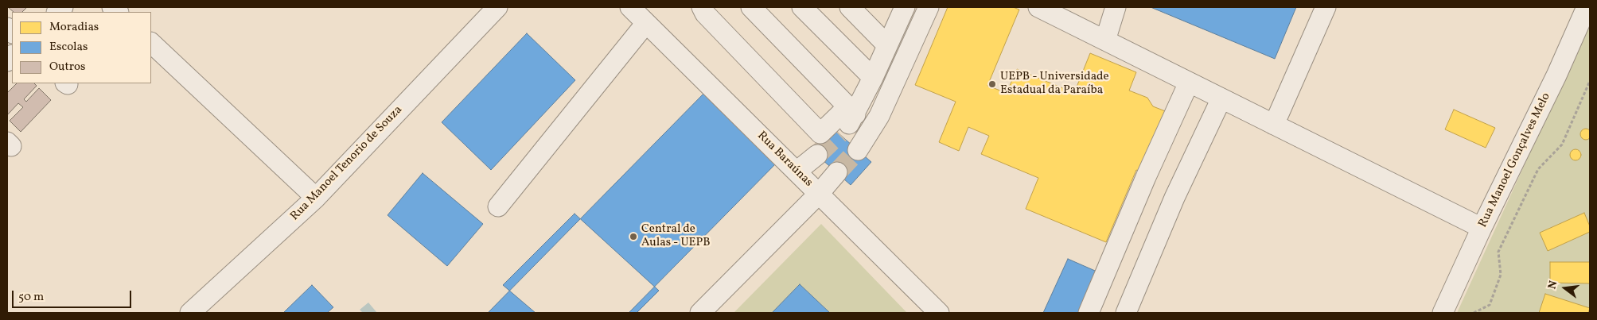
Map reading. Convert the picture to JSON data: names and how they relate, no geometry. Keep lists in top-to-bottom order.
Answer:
{
  "streets": {
    "street": ["Rua Baraúnas", "Rua Manoel Gonçalves Melo", "Rua Manoel Tenorio de Souza"]
  },
  "places": ["UEPB - Universidade Estadual da Paraíba", "Central de Aulas - UEPB"],
  "legend": ["Moradias", "Escolas", "Outros"],
  "scale_bar": "50 m",
  "north": "left"
}
